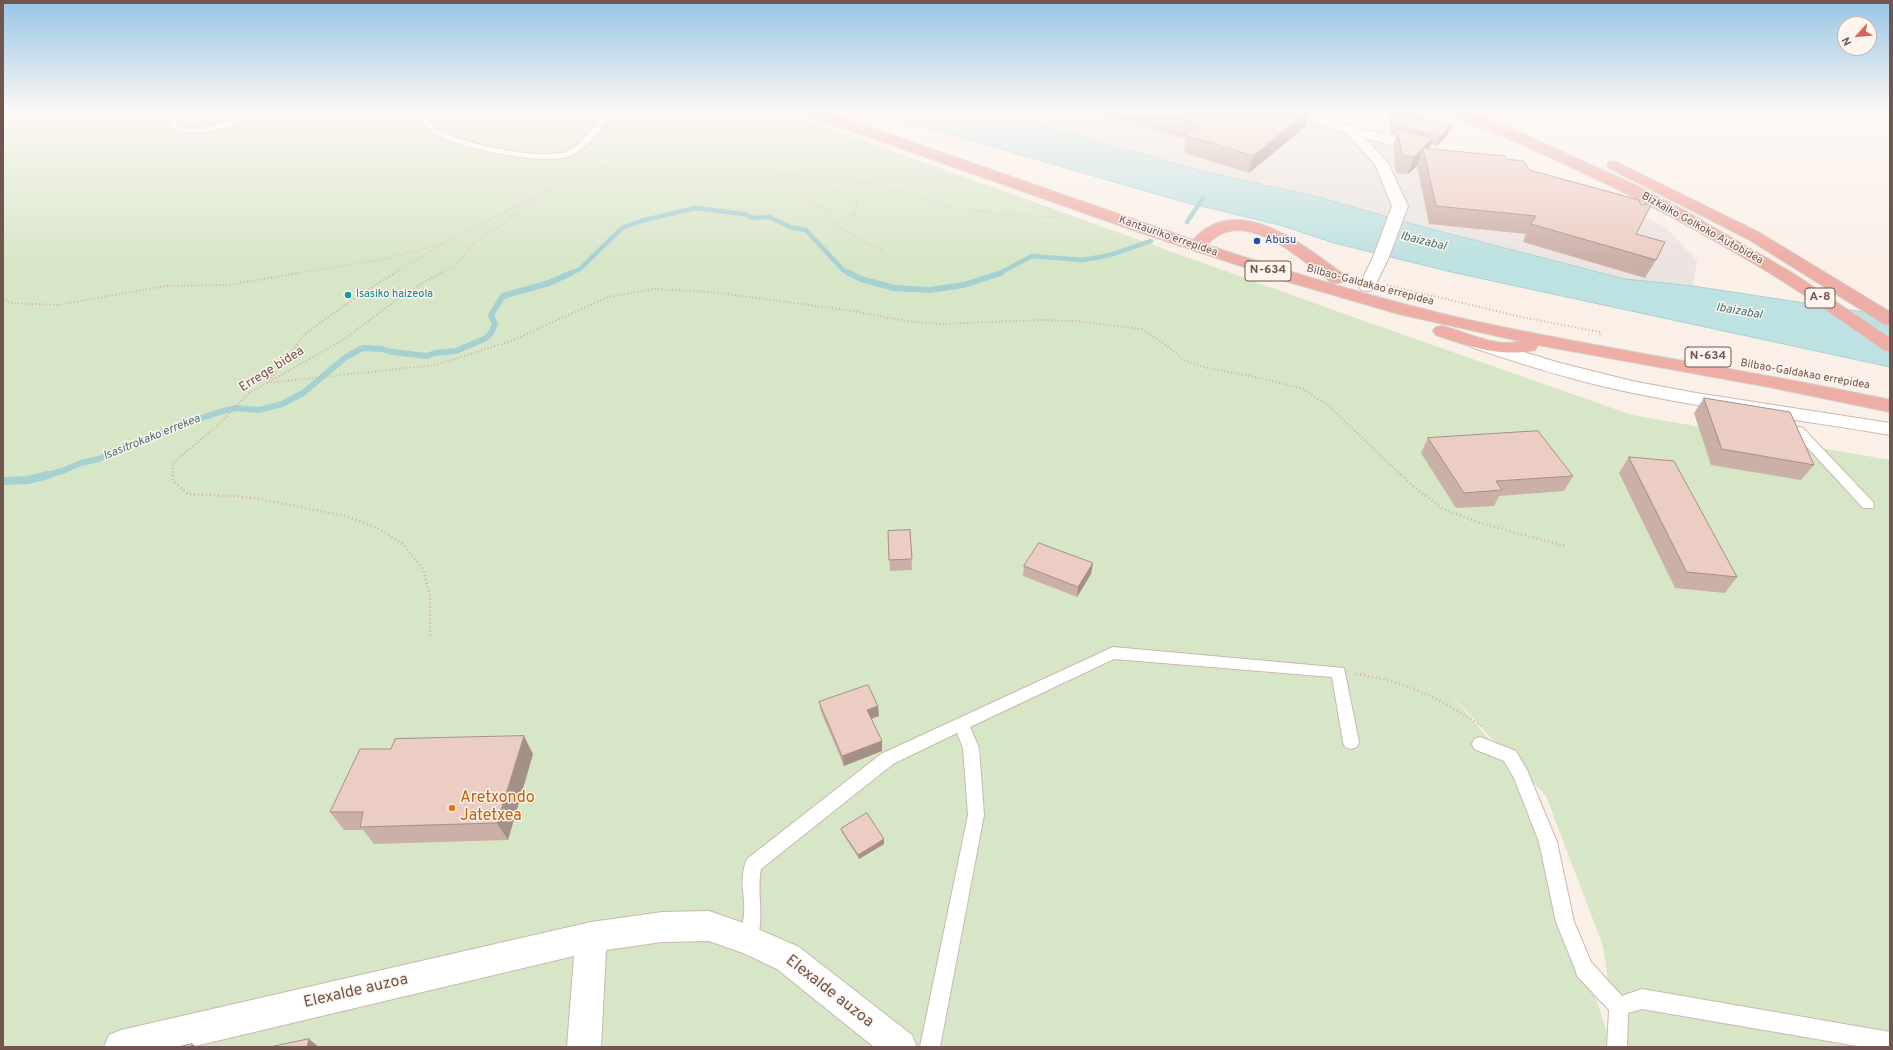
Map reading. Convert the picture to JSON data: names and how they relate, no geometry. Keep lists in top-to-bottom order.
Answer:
{
  "streets": {
    "highway": [
      "Bizkaiko Golkoko Autobidea",
      "Kantauriko errepidea",
      "N-634",
      "Bilbao-Galdakao errepidea",
      "A-8"
    ],
    "street": ["Elexalde auzoa"],
    "path": ["Errege bidea"]
  },
  "crossings": [
    ["Kantauriko errepidea", "N-634"],
    ["Kantauriko errepidea", "Bilbao-Galdakao errepidea"]
  ],
  "water": ["Ibaizabal", "Isasitrokako errekea"],
  "places": ["Abusu", "Isasiko haizeola", "Aretxondo Jatetxea"],
  "north": "bottom left"
}
